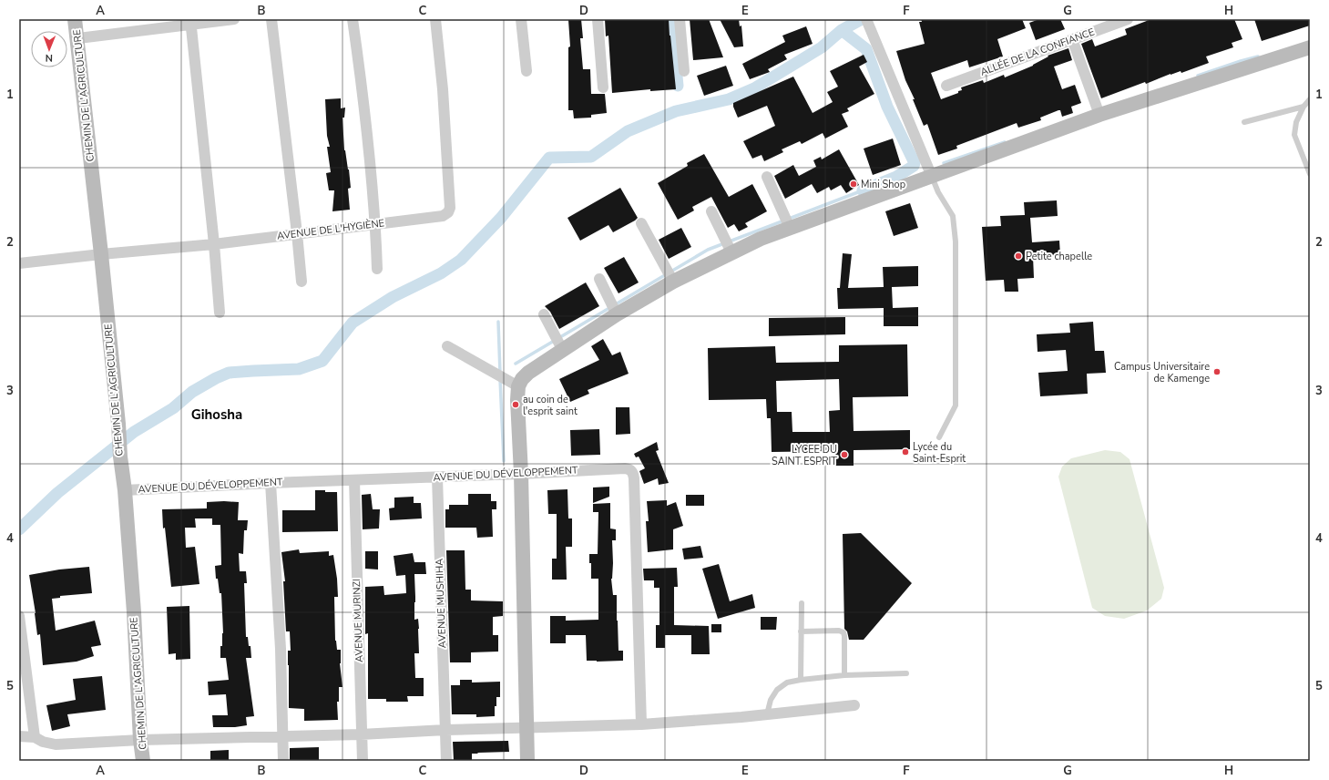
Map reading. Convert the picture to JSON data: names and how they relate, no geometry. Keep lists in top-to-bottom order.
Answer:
{
  "streets": {
    "street": [
      "ALLÉE DE LA CONFIANCE",
      "CHEMIN DE L'AGRICULTURE",
      "AVENUE DE L'HYGIÈNE",
      "AVENUE DU DÉVELOPPEMENT",
      "AVENUE MUSHIHA",
      "AVENUE MURINZI"
    ]
  },
  "crossings": [
    ["CHEMIN DE L'AGRICULTURE", "AVENUE DE L'HYGIÈNE"],
    ["CHEMIN DE L'AGRICULTURE", "AVENUE DU DÉVELOPPEMENT"],
    ["AVENUE DU DÉVELOPPEMENT", "AVENUE MUSHIHA"],
    ["AVENUE DU DÉVELOPPEMENT", "AVENUE MURINZI"]
  ],
  "districts": ["Gihosha"],
  "places": [
    "Mini Shop",
    "Petite chapelle",
    "Campus Universitaire de Kamenge",
    "au coin de l'esprit saint",
    "Lycée du Saint-Esprit",
    "LYCEE DU SAINT ESPRIT"
  ],
  "north": "bottom",
  "grid": {
    "columns": [
      "A",
      "B",
      "C",
      "D",
      "E",
      "F",
      "G",
      "H"
    ],
    "rows": [
      "1",
      "2",
      "3",
      "4",
      "5"
    ]
  }
}
